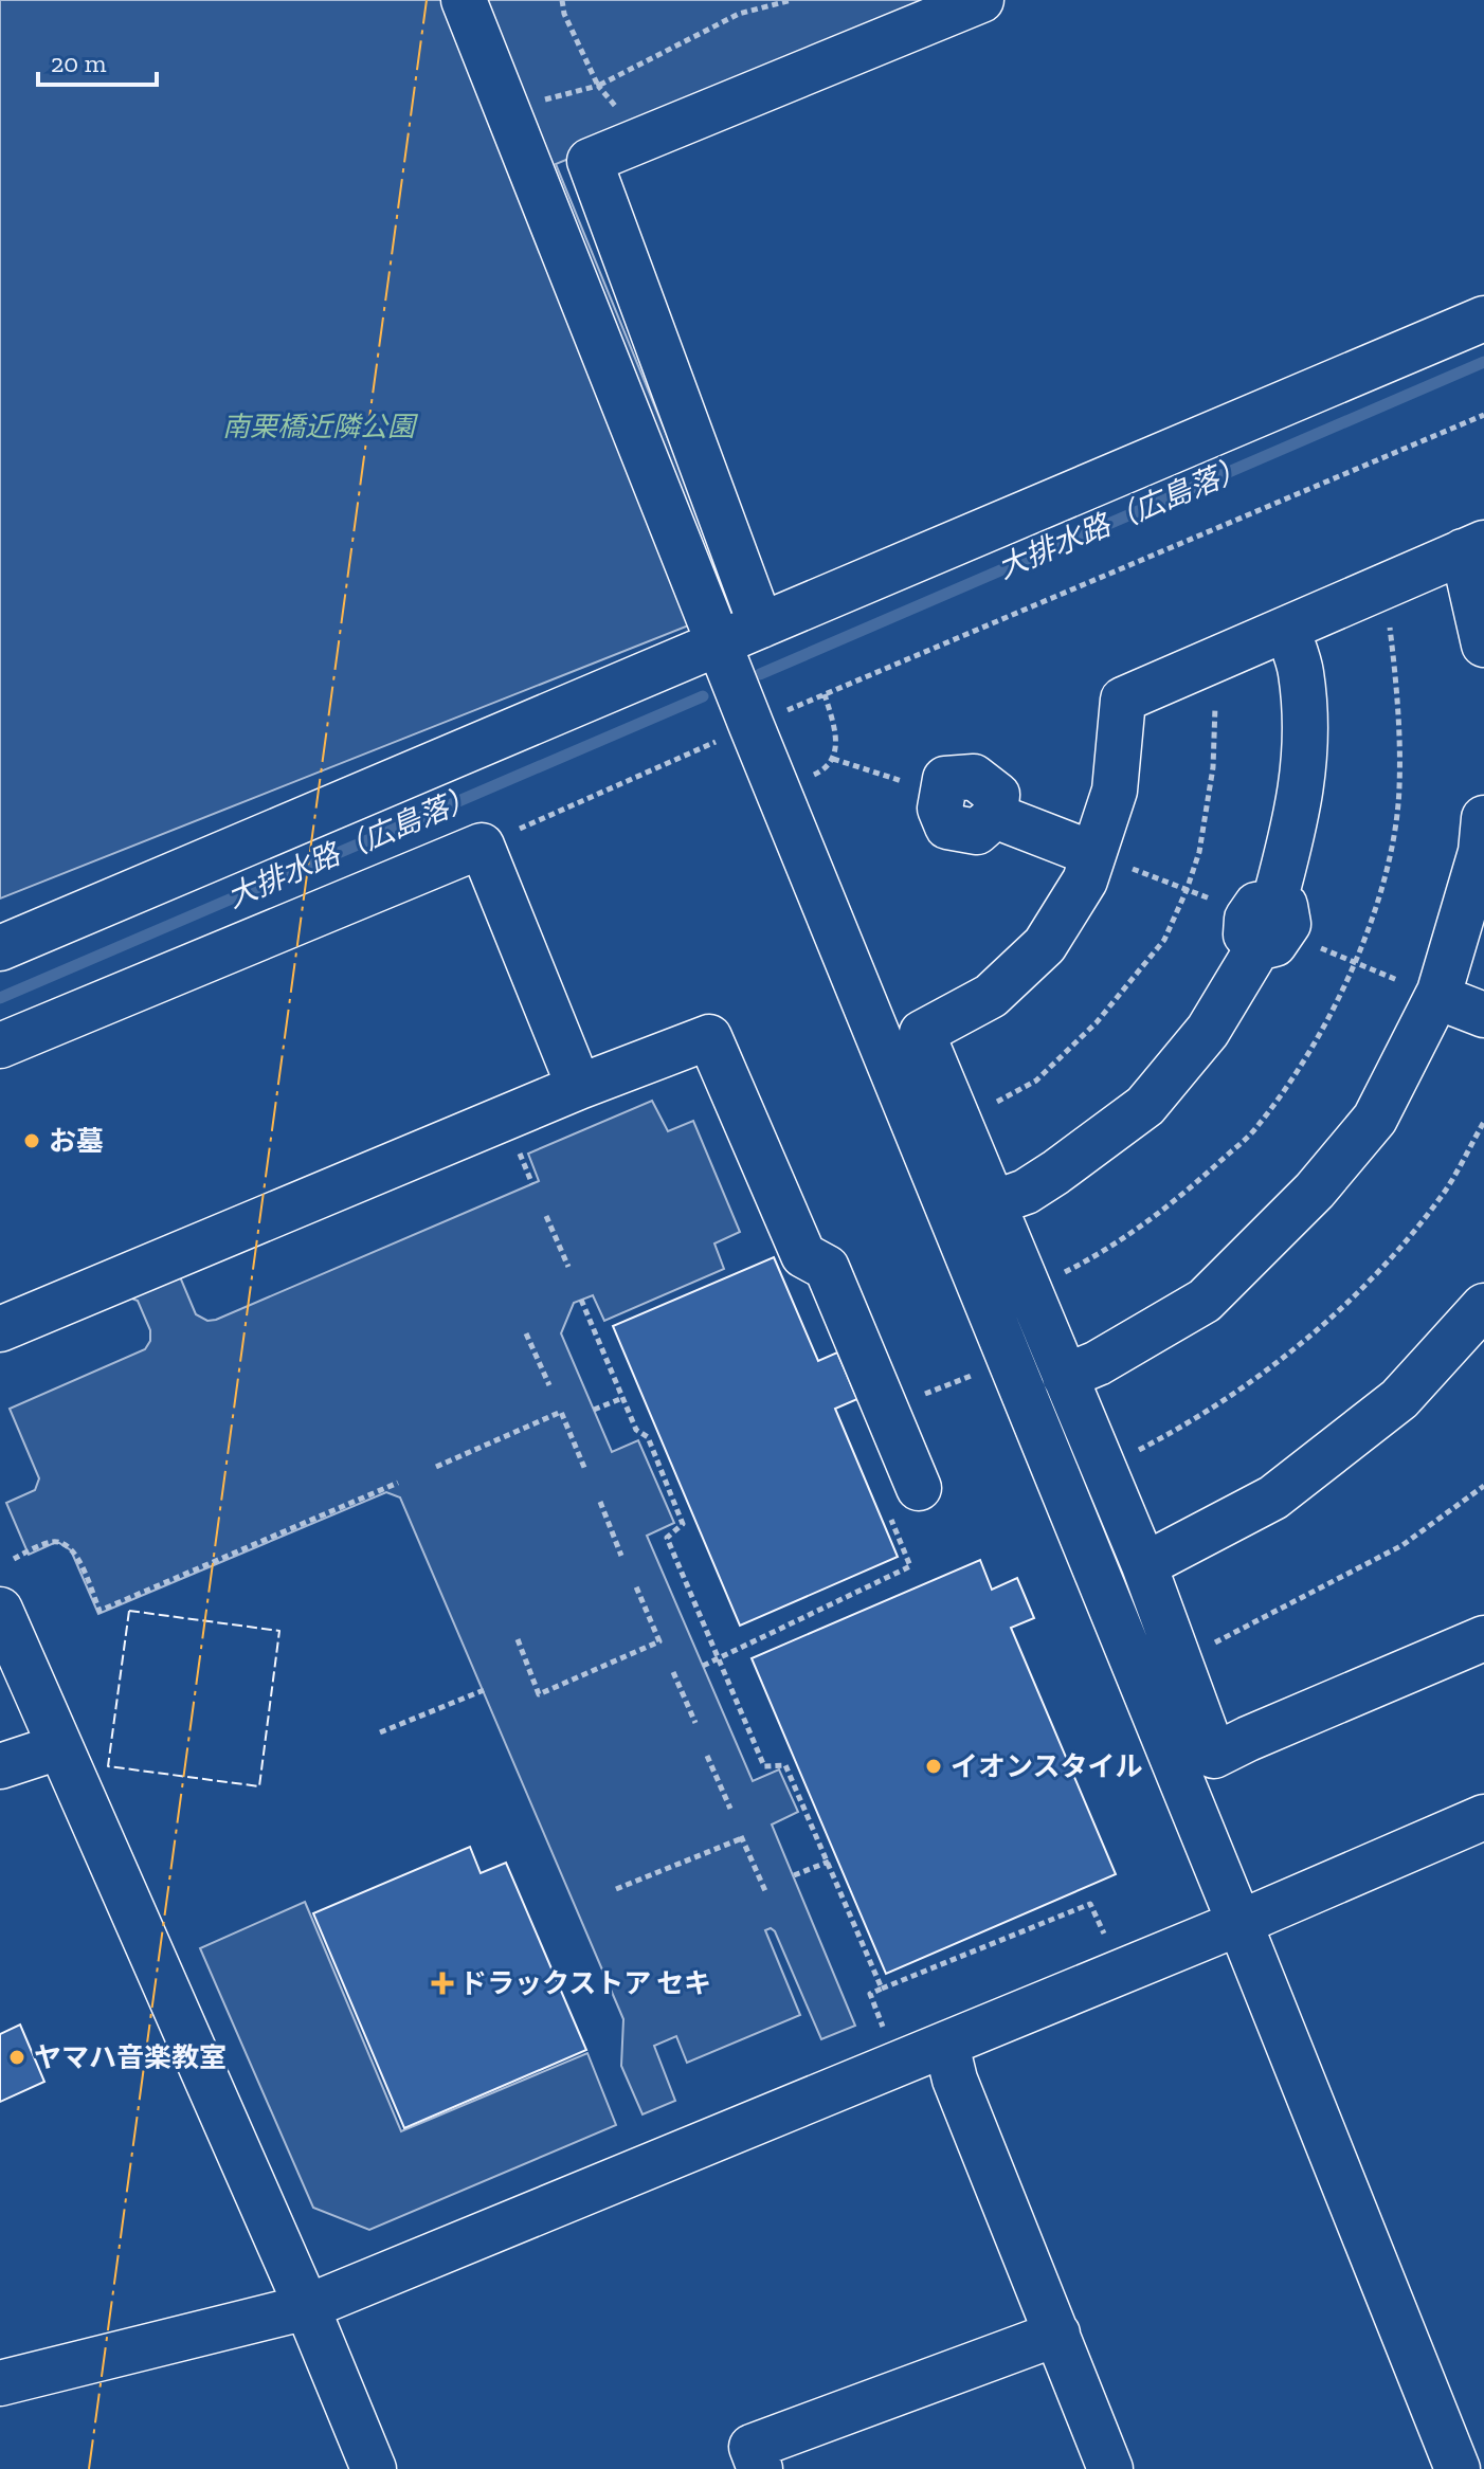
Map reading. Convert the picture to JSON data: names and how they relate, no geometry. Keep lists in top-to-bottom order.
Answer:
{
  "water": ["大排水路（広島落）"],
  "parks": ["南栗橋近隣公園"],
  "places": {
    "other": ["お墓", "イオンスタイル", "ヤマハ音楽教室"],
    "health": ["ドラックストア セキ"]
  },
  "scale_bar": "20 m"
}
